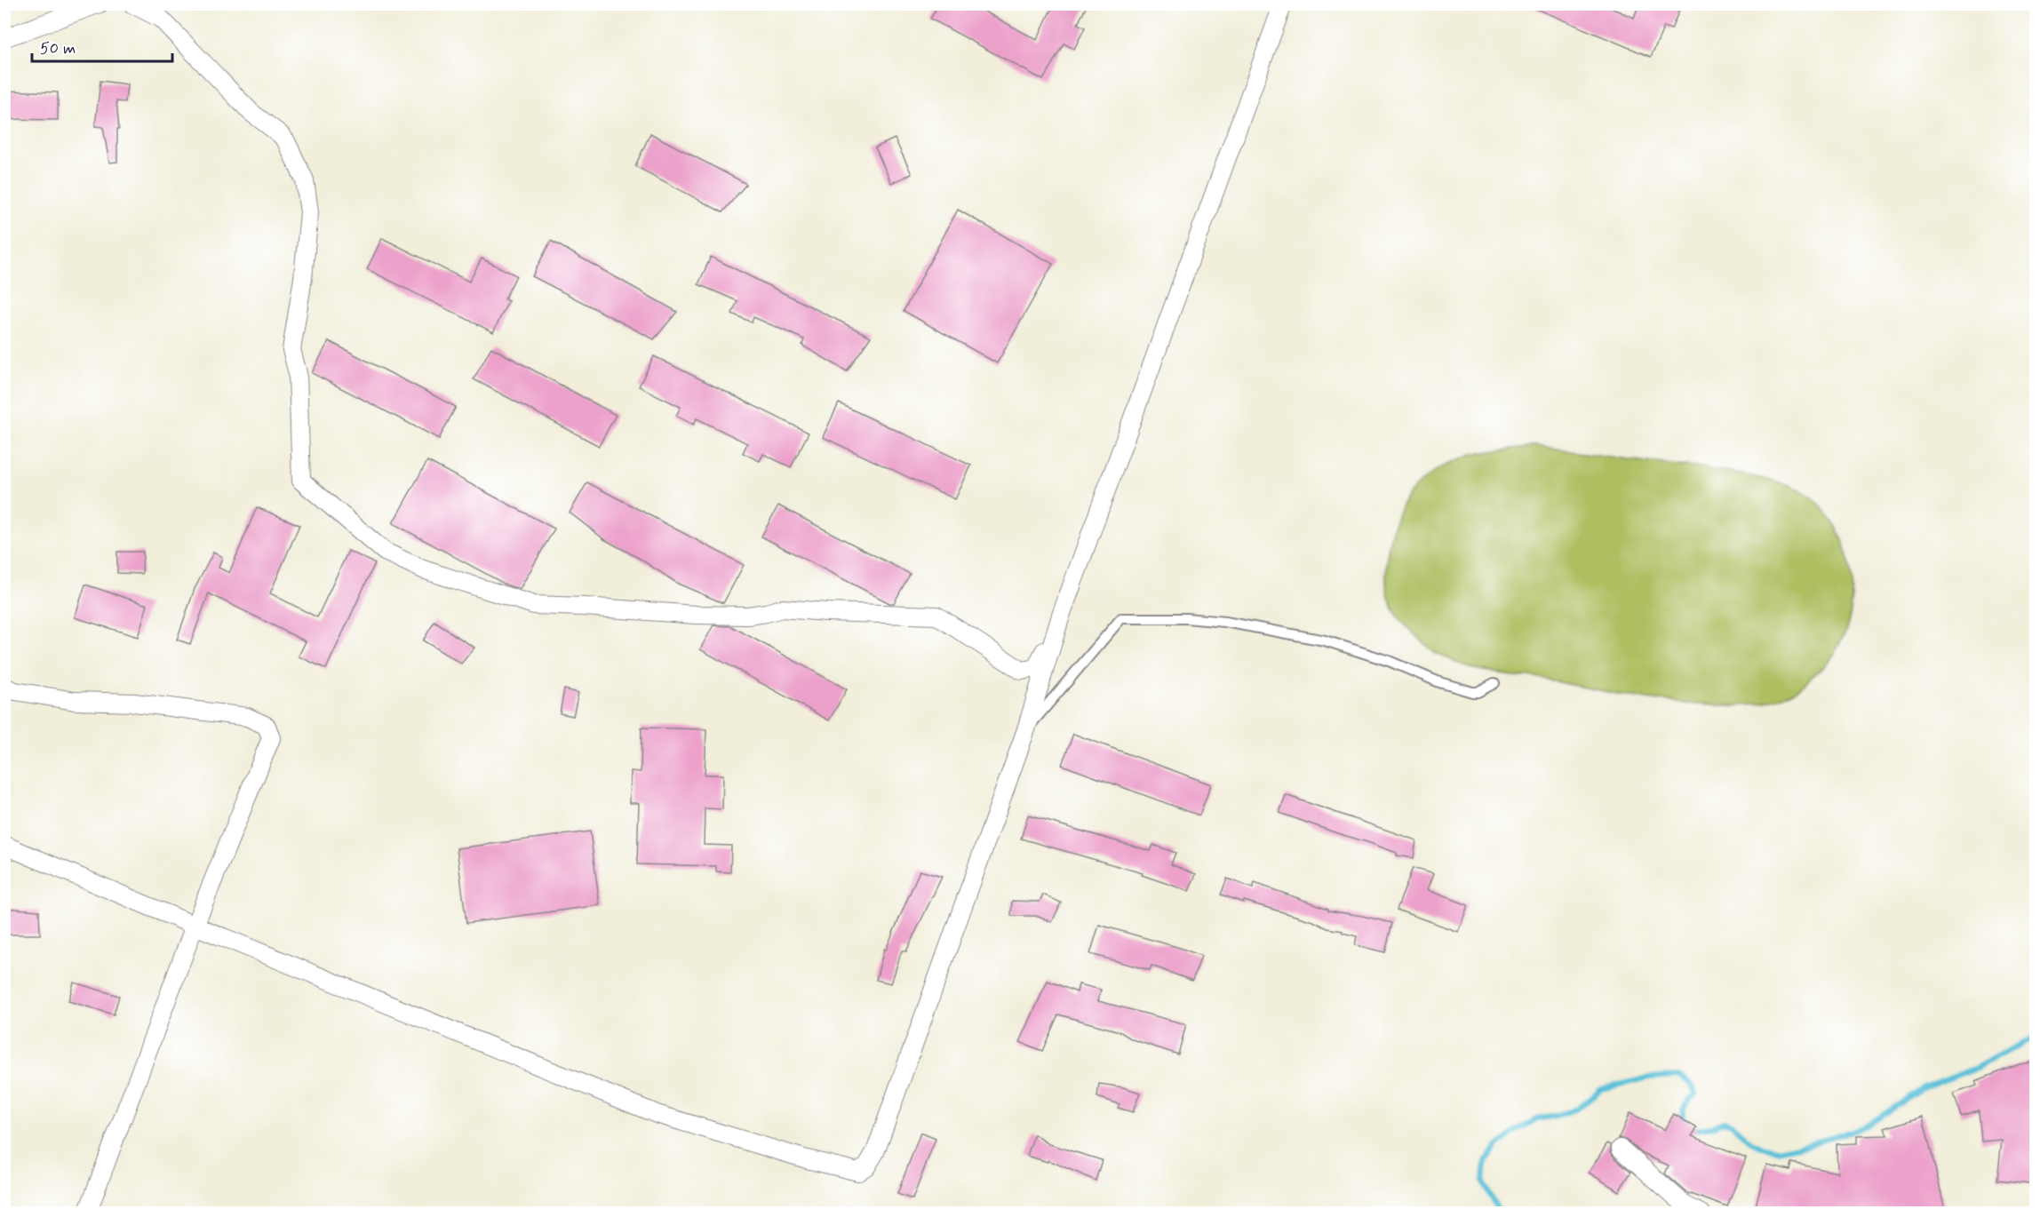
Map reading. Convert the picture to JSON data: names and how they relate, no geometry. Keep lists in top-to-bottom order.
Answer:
{
  "scale_bar": "50 m"
}
